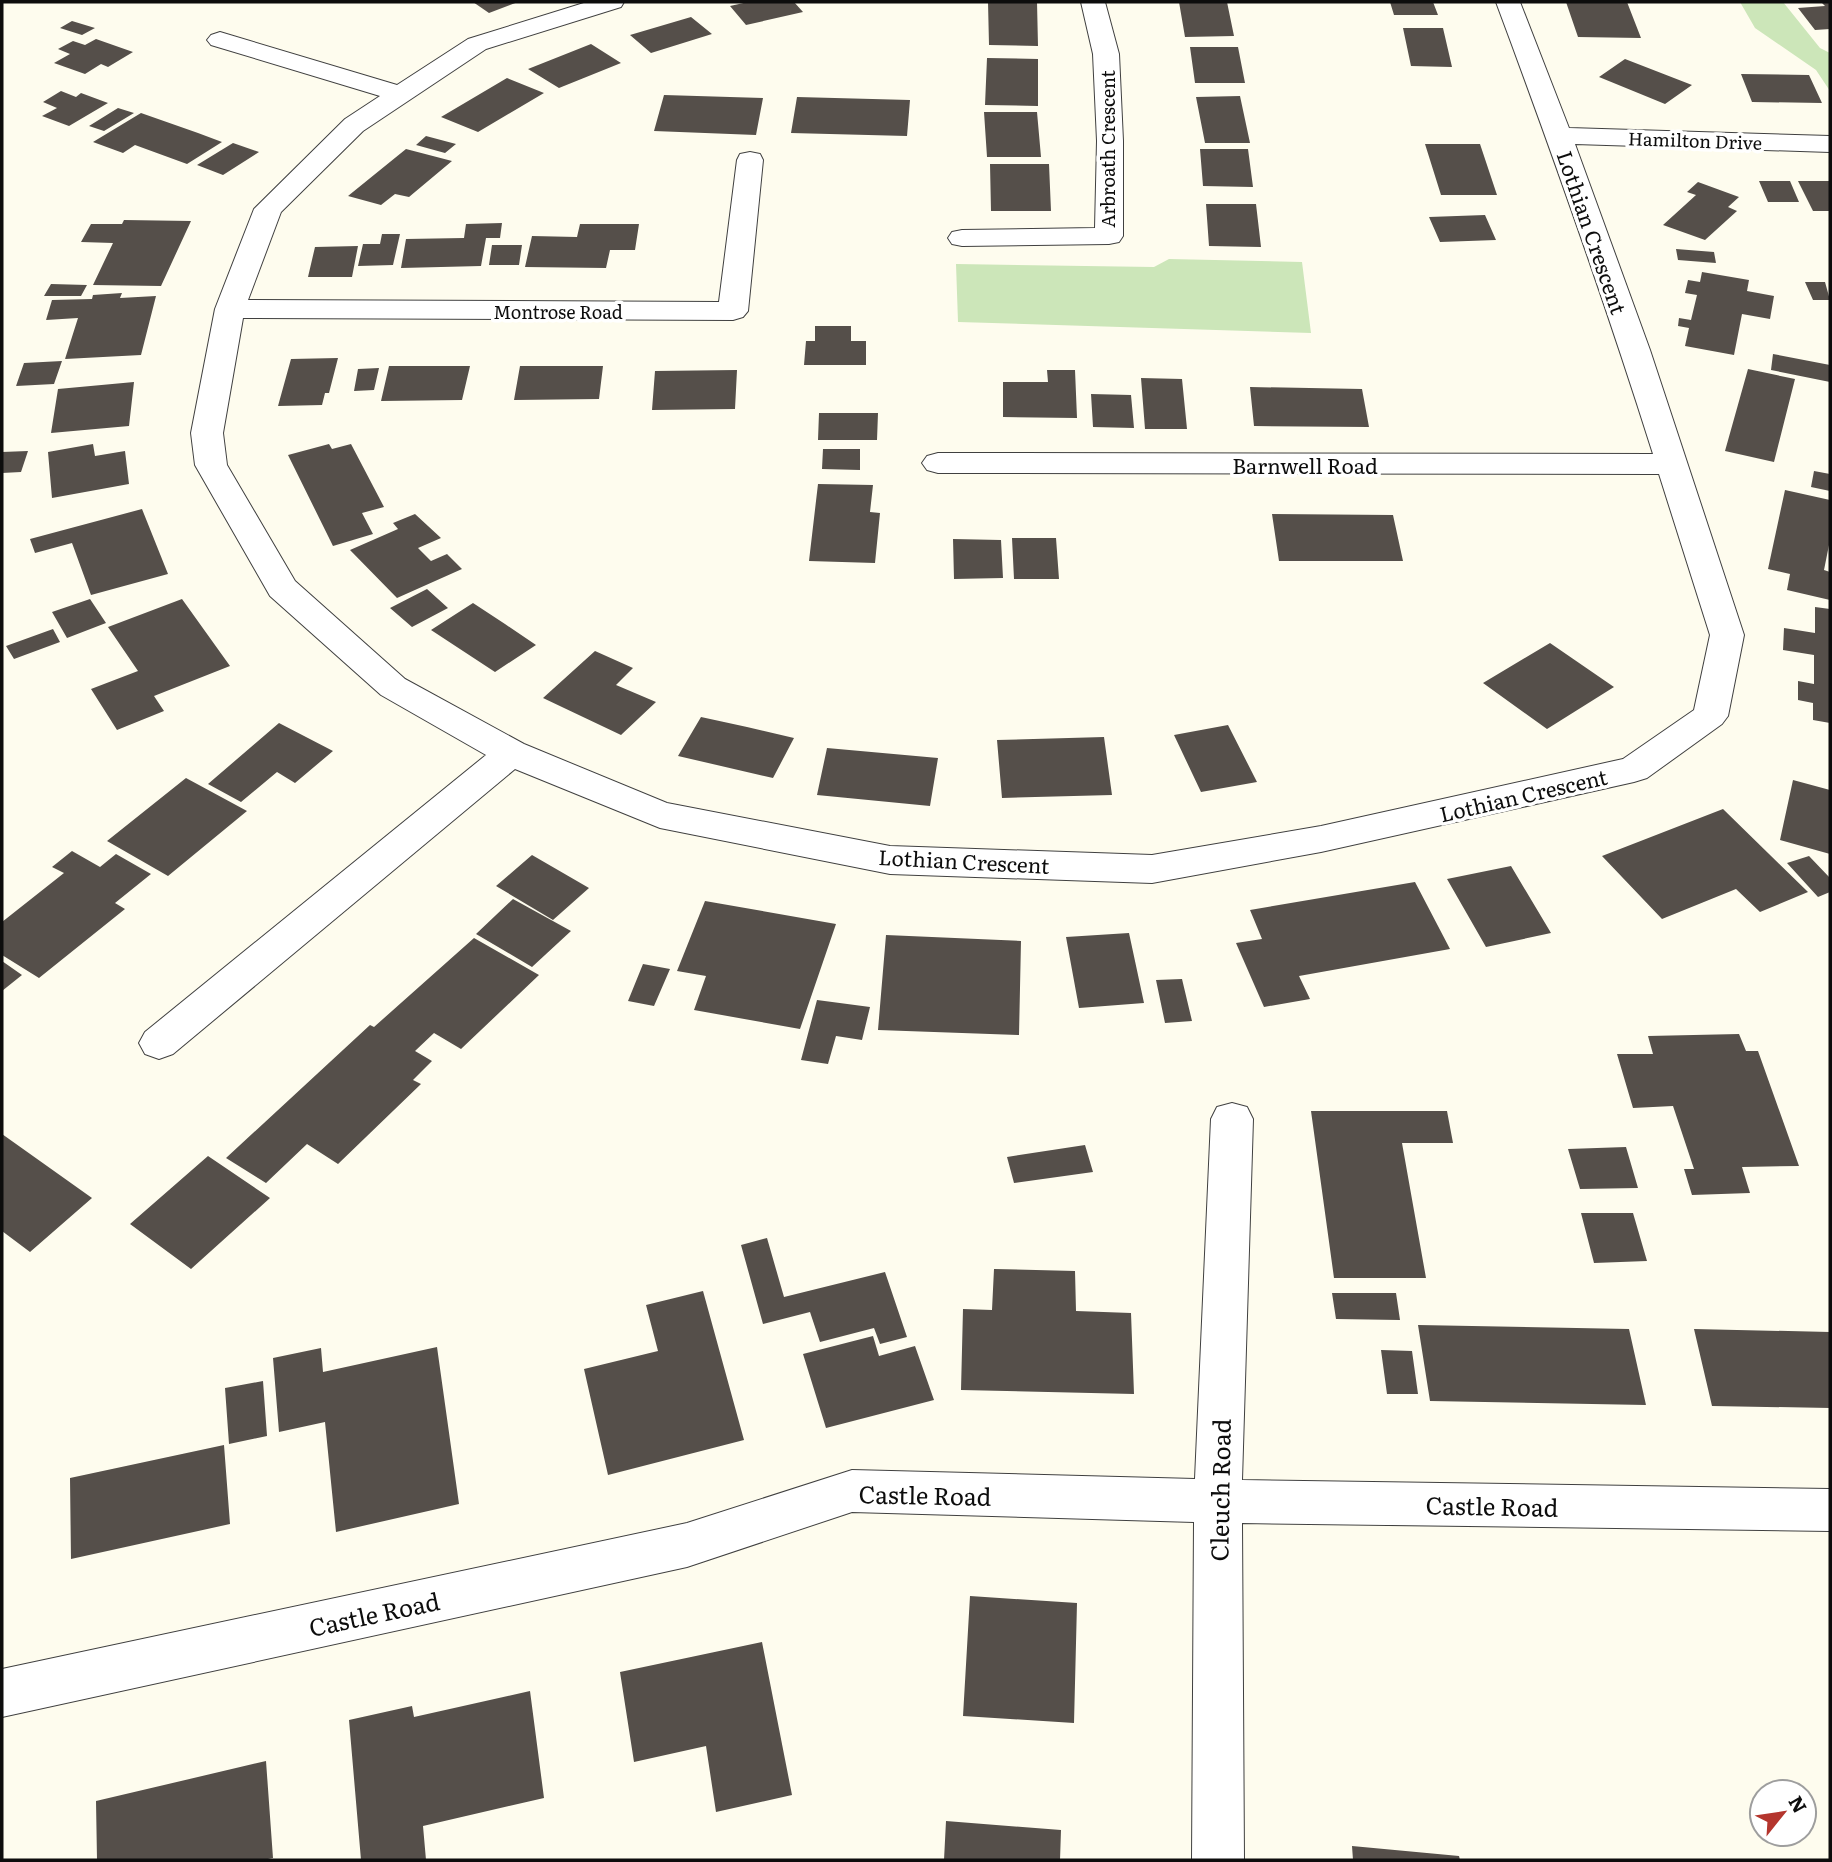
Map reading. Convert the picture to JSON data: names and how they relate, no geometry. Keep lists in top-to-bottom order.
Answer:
{
  "streets": {
    "street": [
      "Hamilton Drive",
      "Arbroath Crescent",
      "Lothian Crescent",
      "Montrose Road",
      "Barnwell Road",
      "Cleuch Road",
      "Castle Road"
    ]
  },
  "crossings": [
    ["Hamilton Drive", "Lothian Crescent"],
    ["Lothian Crescent", "Montrose Road"],
    ["Lothian Crescent", "Barnwell Road"],
    ["Cleuch Road", "Castle Road"]
  ],
  "north": "top right"
}
